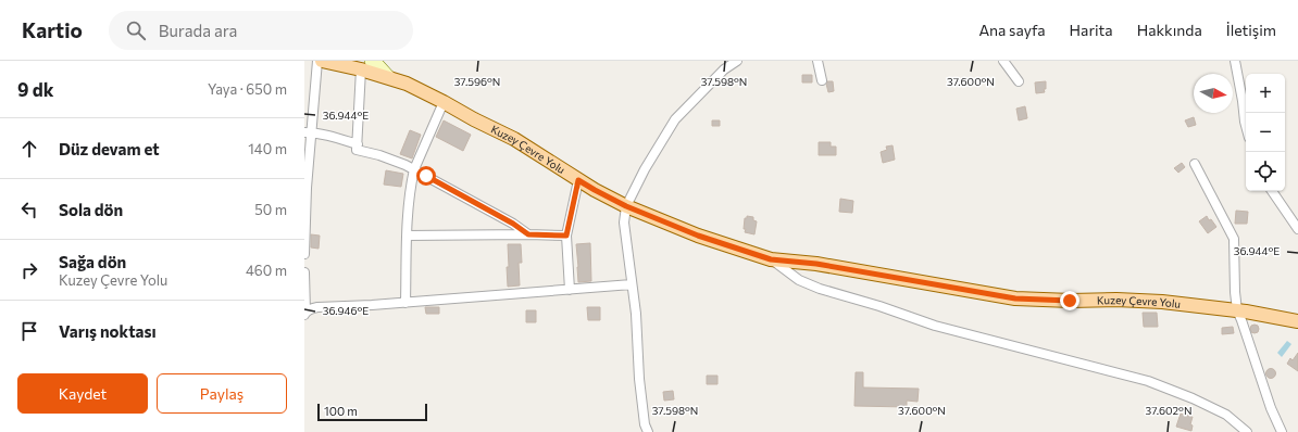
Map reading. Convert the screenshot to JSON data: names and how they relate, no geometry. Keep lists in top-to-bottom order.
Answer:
{
  "streets": {
    "main road": ["Kuzey Çevre Yolu"]
  },
  "scale_bar": "100 m",
  "north": "right",
  "page": {
    "header": "Kartio",
    "search": "Burada ara",
    "nav": [
      "Ana sayfa",
      "Harita",
      "Hakkında",
      "İletişim"
    ],
    "heading": ["9 dk", "Yaya · 650 m"],
    "map_buttons": ["+", "−"],
    "list": [
      ["Düz devam et", "140 m"],
      ["Sola dön", "50 m"],
      ["Sağa dön", "Kuzey Çevre Yolu", "460 m"],
      "Varış noktası"
    ],
    "buttons": ["Kaydet", "Paylaş"],
    "scale": "100 m"
  },
  "coordinates": [
    "37.596°N",
    "37.598°N",
    "37.600°N",
    "36.944°E",
    "36.946°E",
    "37.602°N"
  ]
}
